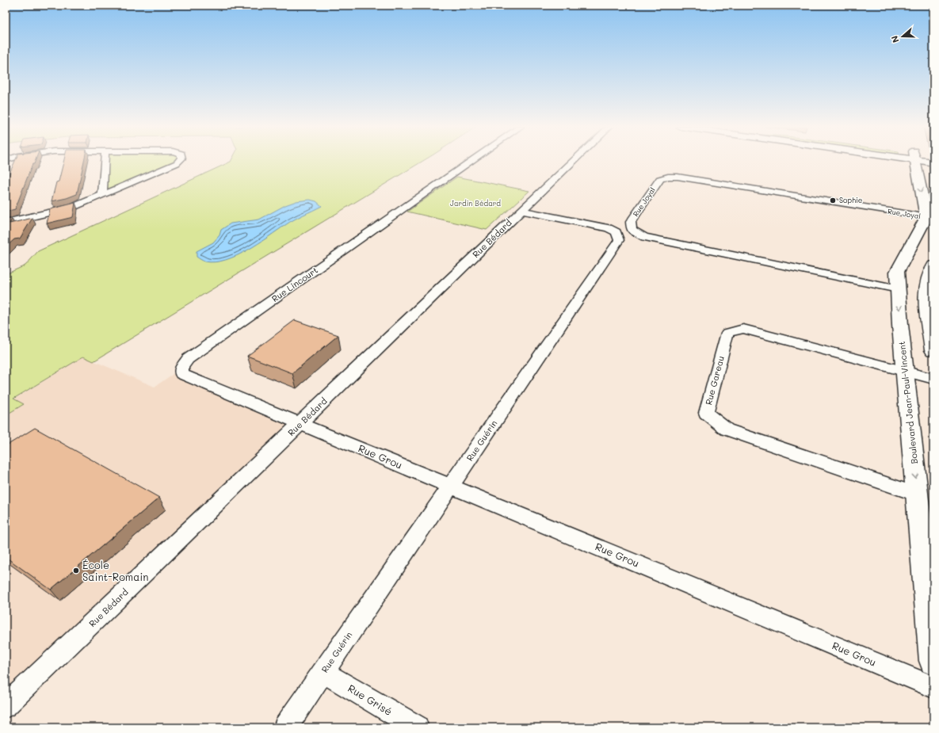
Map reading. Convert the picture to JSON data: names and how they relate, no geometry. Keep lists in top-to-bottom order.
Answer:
{
  "streets": {
    "street": [
      "Rue Joyal",
      "Rue Bédard",
      "Rue Lincourt",
      "Rue Gareau",
      "Boulevard Jean-Paul-Vincent",
      "Rue Guérin",
      "Rue Grou",
      "Rue Grisé"
    ]
  },
  "crossings": [
    ["Rue Joyal", "Boulevard Jean-Paul-Vincent"],
    ["Rue Bédard", "Rue Lincourt"],
    ["Rue Bédard", "Rue Guérin"],
    ["Rue Bédard", "Rue Grou"],
    ["Rue Lincourt", "Rue Grou"],
    ["Rue Gareau", "Boulevard Jean-Paul-Vincent"],
    ["Rue Guérin", "Rue Grou"],
    ["Rue Guérin", "Rue Grisé"]
  ],
  "parks": ["Jardin Bédard"],
  "places": ["Sophie", "École Saint-Romain"],
  "north": "left"
}
